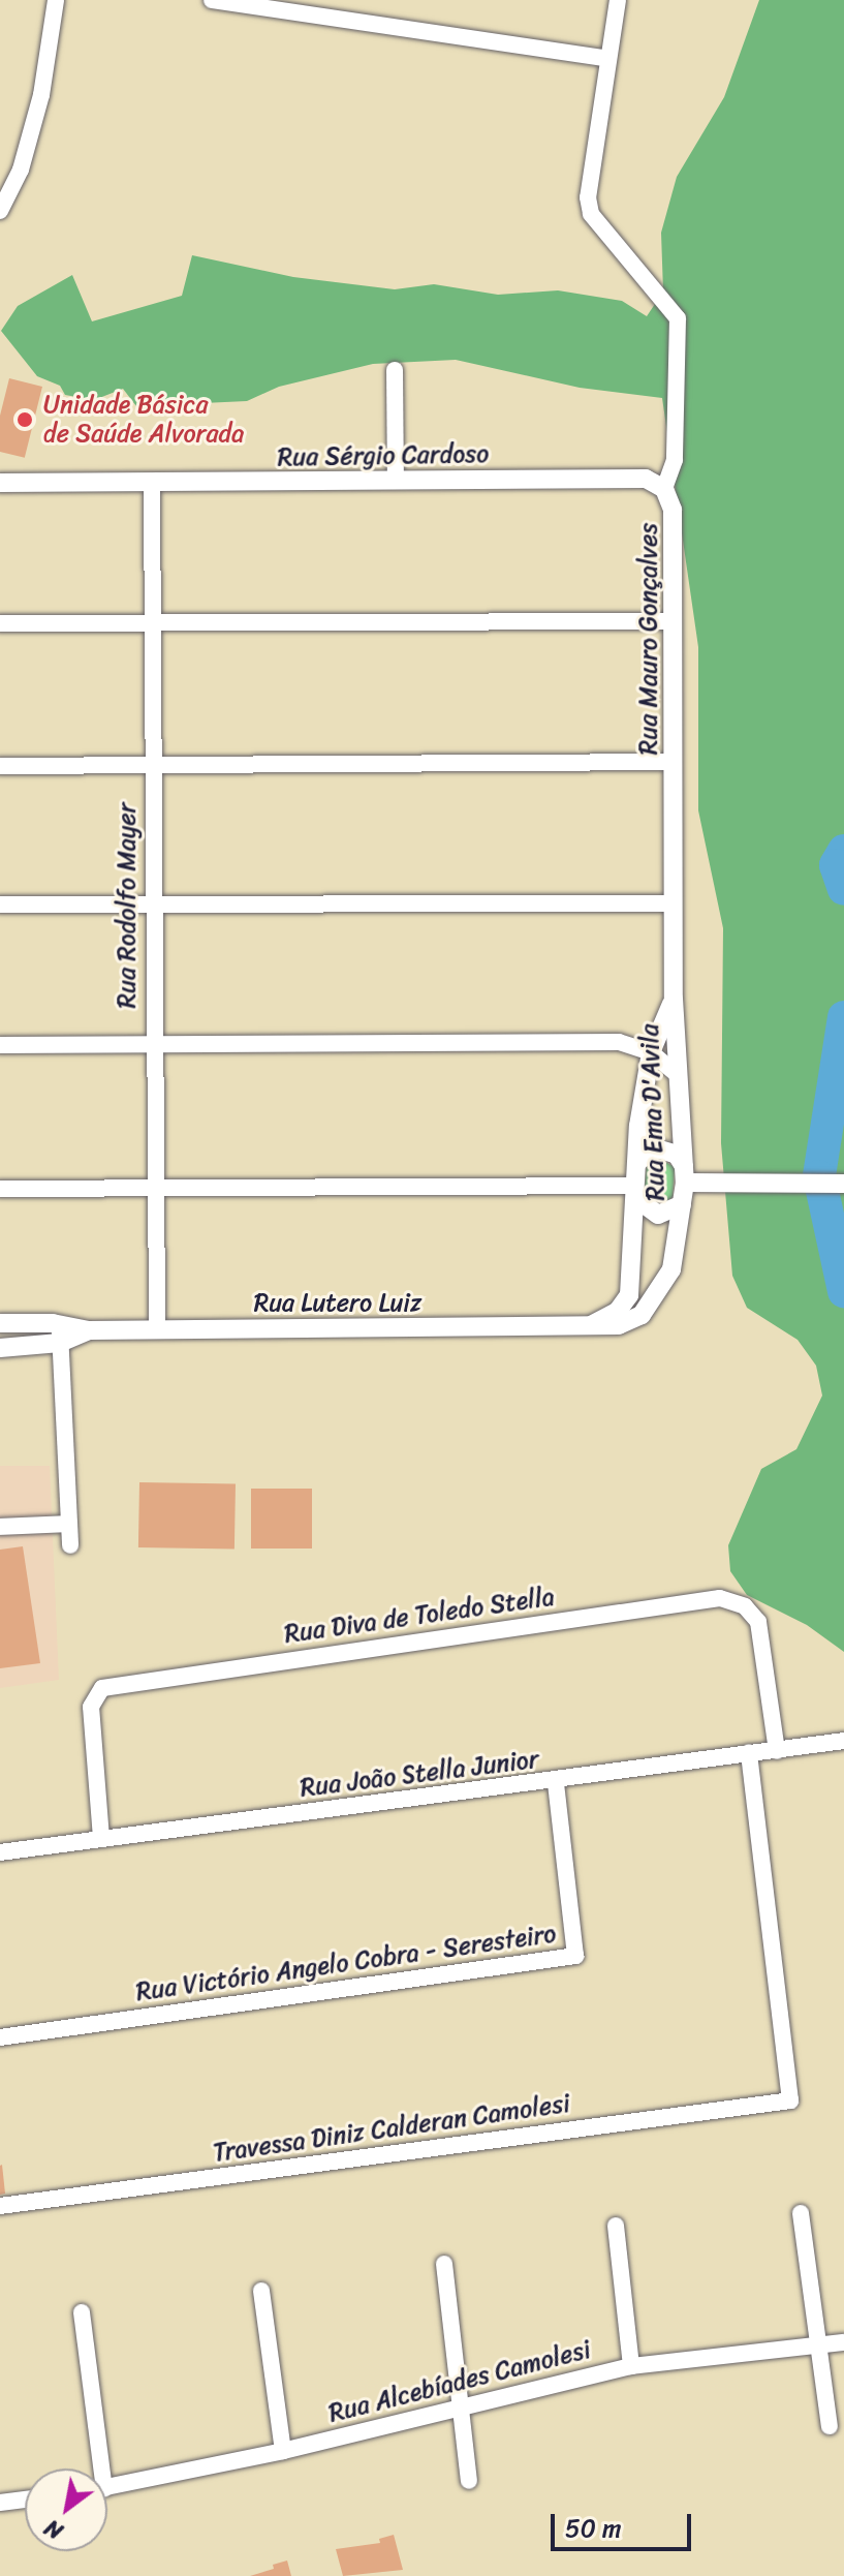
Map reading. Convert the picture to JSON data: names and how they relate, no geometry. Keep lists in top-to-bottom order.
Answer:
{
  "streets": {
    "street": [
      "Rua Sérgio Cardoso",
      "Rua Mauro Gonçalves",
      "Rua Rodolfo Mayer",
      "Rua Ema D'Avila",
      "Rua Lutero Luiz",
      "Rua Diva de Toledo Stella",
      "Rua João Stella Junior",
      "Rua Victório Angelo Cobra - Seresteiro",
      "Travessa Diniz Calderan Camolesi",
      "Rua Alcebíades Camolesi"
    ]
  },
  "crossings": [
    ["Rua Sérgio Cardoso", "Rua Mauro Gonçalves"],
    ["Rua Sérgio Cardoso", "Rua Rodolfo Mayer"],
    ["Rua Mauro Gonçalves", "Rua Ema D'Avila"],
    ["Rua Rodolfo Mayer", "Rua Lutero Luiz"],
    ["Rua Ema D'Avila", "Rua Lutero Luiz"],
    ["Rua Diva de Toledo Stella", "Rua João Stella Junior"],
    ["Rua João Stella Junior", "Rua Victório Angelo Cobra - Seresteiro"],
    ["Rua João Stella Junior", "Travessa Diniz Calderan Camolesi"]
  ],
  "places": ["Unidade Básica de Saúde Alvorada"],
  "scale_bar": "50 m",
  "north": "bottom left"
}
